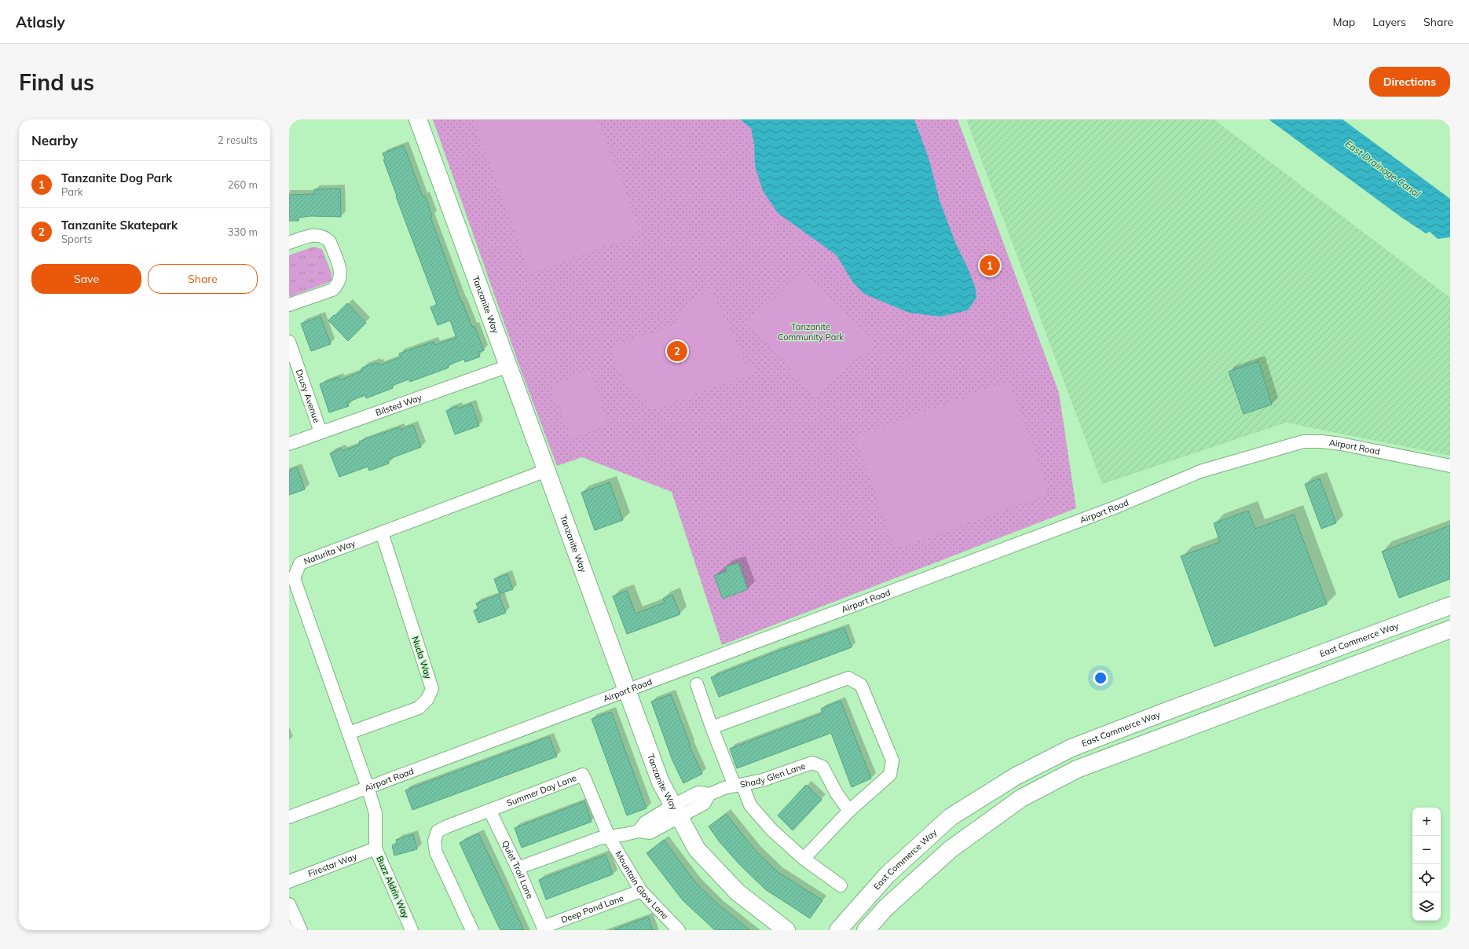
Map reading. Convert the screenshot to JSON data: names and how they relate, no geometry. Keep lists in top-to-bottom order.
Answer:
{
  "streets": {
    "main road": ["Tanzanite Way", "East Commerce Way"],
    "street": [
      "Drusy Avenue",
      "Bilsted Way",
      "Airport Road",
      "Naturita Way",
      "Nucla Way",
      "Shady Glen Lane",
      "Summer Day Lane",
      "Firestar Way",
      "Quiet Trail Lane",
      "Mountain Glow Lane",
      "Buzz Aldrin Way",
      "Deep Pond Lane"
    ]
  },
  "crossings": [
    ["Tanzanite Way", "Bilsted Way"],
    ["Tanzanite Way", "Airport Road"],
    ["Tanzanite Way", "Naturita Way"],
    ["Tanzanite Way", "Shady Glen Lane"],
    ["Drusy Avenue", "Bilsted Way"],
    ["Airport Road", "Naturita Way"],
    ["Airport Road", "Buzz Aldrin Way"],
    ["Naturita Way", "Nucla Way"],
    ["Naturita Way", "Buzz Aldrin Way"],
    ["Shady Glen Lane", "Summer Day Lane"],
    ["Shady Glen Lane", "Quiet Trail Lane"],
    ["Shady Glen Lane", "Mountain Glow Lane"],
    ["Summer Day Lane", "Quiet Trail Lane"],
    ["Summer Day Lane", "Mountain Glow Lane"],
    ["Firestar Way", "Buzz Aldrin Way"],
    ["Quiet Trail Lane", "Deep Pond Lane"],
    ["Mountain Glow Lane", "Deep Pond Lane"]
  ],
  "water": ["East Drainage Canal"],
  "parks": ["Tanzanite Community Park"],
  "page": {
    "header": "Atlasly",
    "nav": ["Map", "Layers", "Share"],
    "buttons": [
      "Directions",
      ["Save", "Share"]
    ],
    "title": "Find us",
    "heading": ["Nearby", "2 results"],
    "list": [
      {
        "mark": "1",
        "name": "Tanzanite Dog Park",
        "note": "Park",
        "value": "260 m"
      },
      {
        "mark": "2",
        "name": "Tanzanite Skatepark",
        "note": "Sports",
        "value": "330 m"
      }
    ],
    "pins": ["1", "2"],
    "map_buttons": ["+", "−"]
  }
}
